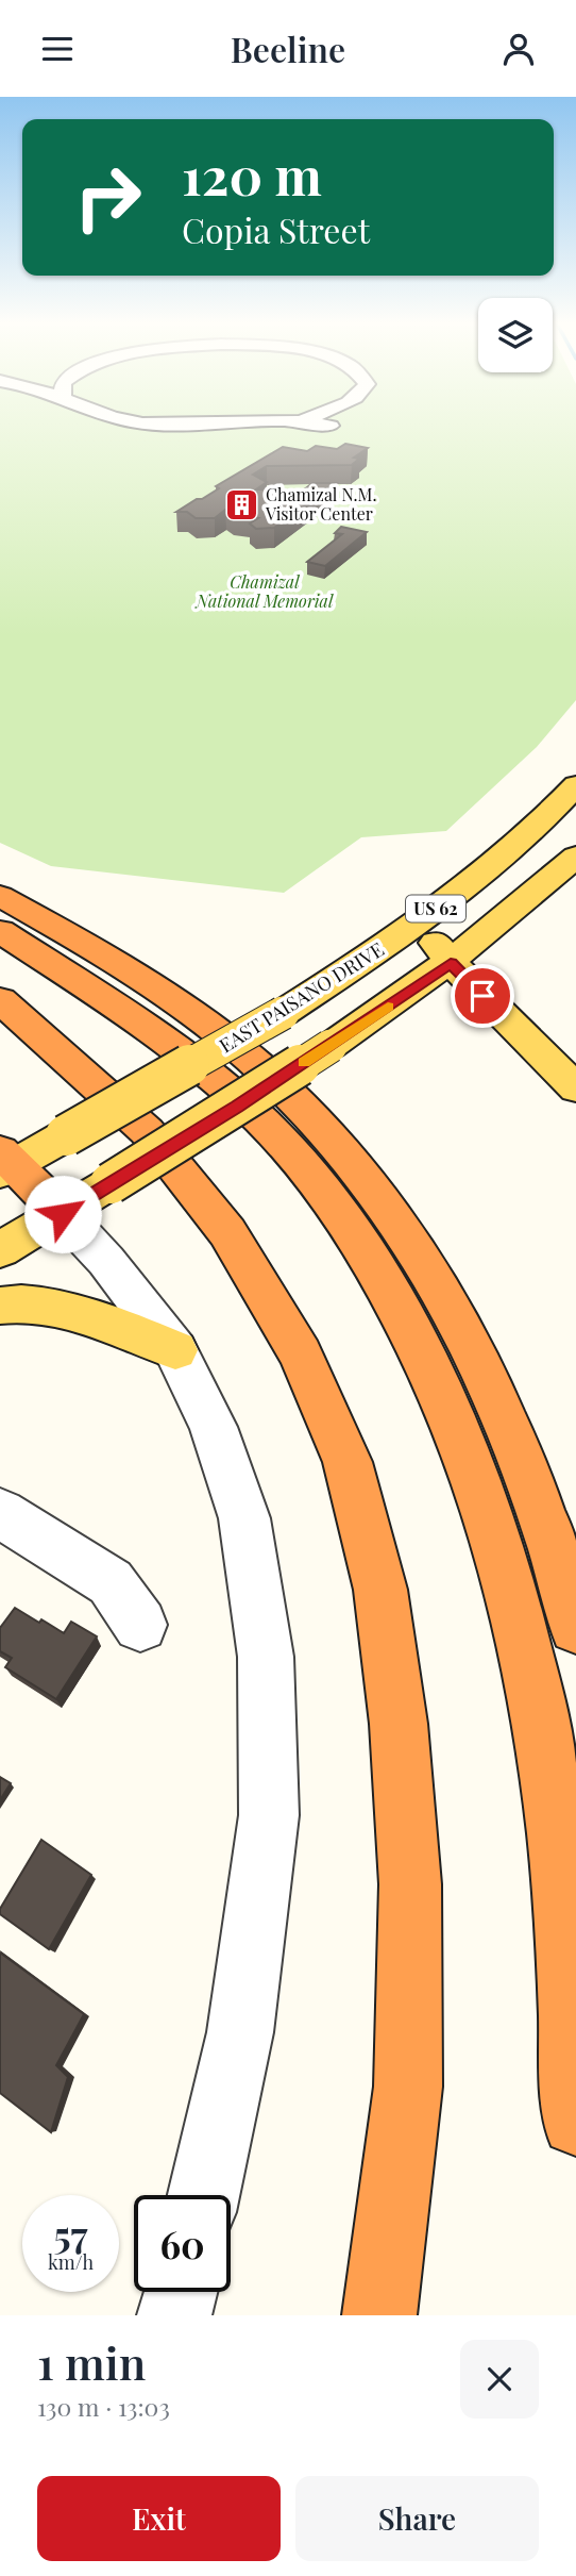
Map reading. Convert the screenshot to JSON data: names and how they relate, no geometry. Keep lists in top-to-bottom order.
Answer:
{
  "streets": {
    "main road": ["US 62", "EAST PAISANO DRIVE"]
  },
  "parks": ["Chamizal National Memorial"],
  "places": {
    "building": ["Chamizal N.M. Visitor Center"]
  },
  "page": {
    "header": "Beeline",
    "turn": ["120 m", "Copia Street"],
    "speed": "57 km/h",
    "limit": "60",
    "heading": ["1 min", "130 m · 13:03"],
    "buttons": ["Exit", "Share"]
  }
}
